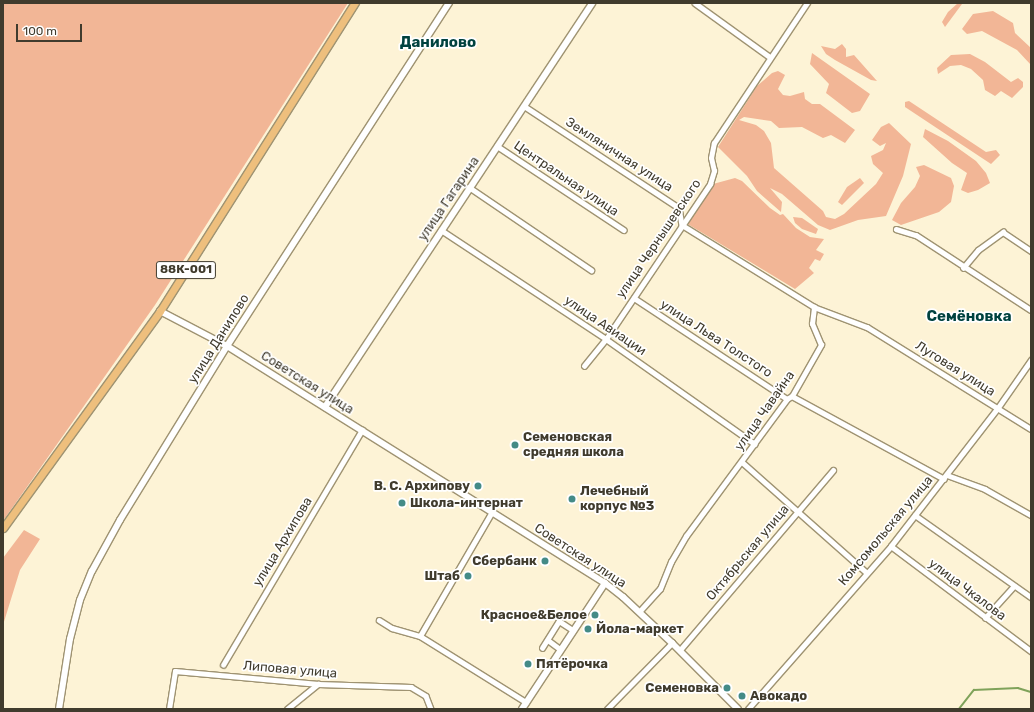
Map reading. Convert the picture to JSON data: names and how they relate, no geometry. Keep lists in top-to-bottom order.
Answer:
{
  "streets": {
    "main road": [
      "улица Гагарина",
      "88К-001",
      "улица Данилово",
      "Советская улица"
    ],
    "street": [
      "Земляничная улица",
      "Центральная улица",
      "улица Чернышевского",
      "улица Авиации",
      "улица Льва Толстого",
      "Луговая улица",
      "улица Чавайна",
      "Комсомольская улица",
      "улица Архипова",
      "Октябрьская улица",
      "улица Чкалова",
      "Липовая улица"
    ]
  },
  "crossings": [
    ["Земляничная улица", "улица Гагарина"],
    ["Земляничная улица", "улица Чернышевского"],
    ["Центральная улица", "улица Гагарина"],
    ["улица Гагарина", "улица Авиации"],
    ["улица Гагарина", "Советская улица"],
    ["улица Чернышевского", "улица Авиации"],
    ["улица Чернышевского", "улица Льва Толстого"],
    ["88К-001", "Советская улица"],
    ["улица Авиации", "улица Чавайна"],
    ["улица Данилово", "Советская улица"],
    ["улица Льва Толстого", "улица Чавайна"],
    ["Луговая улица", "улица Чавайна"],
    ["Луговая улица", "Комсомольская улица"],
    ["Советская улица", "улица Чавайна"],
    ["Советская улица", "улица Архипова"],
    ["Советская улица", "Октябрьская улица"],
    ["Комсомольская улица", "улица Чкалова"]
  ],
  "districts": ["Данилово", "Семёновка"],
  "places": [
    "Семеновская средняя школа",
    "В. С. Архипову",
    "Лечебный корпус №3",
    "Школа-интернат",
    "Сбербанк",
    "Штаб",
    "Красное&Белое",
    "Йола-маркет",
    "Пятёрочка",
    "Семеновка",
    "Авокадо"
  ],
  "scale_bar": "100 m"
}
